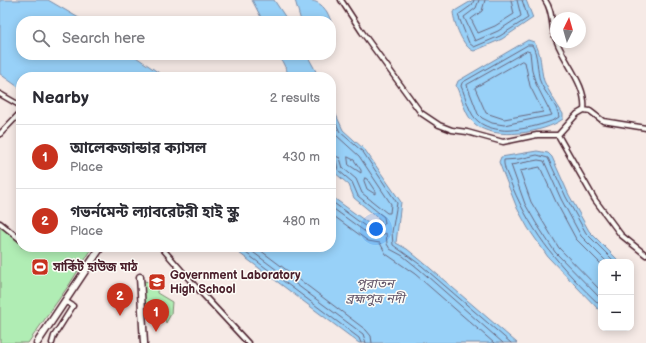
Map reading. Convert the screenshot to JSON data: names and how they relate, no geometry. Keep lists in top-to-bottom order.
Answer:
{
  "water": ["পুরাতন ব্রহ্মপুত্র নদী"],
  "places": {
    "sports": ["সার্কিট হাউজ মাঠ"],
    "school or university": ["Government Laboratory High School"]
  },
  "north": "top",
  "page": {
    "search": "Search here",
    "heading": ["Nearby", "2 results"],
    "list": [
      {
        "mark": "1",
        "name": "আলেকজান্ডার ক্যাসল",
        "note": "Place",
        "value": "430 m"
      },
      {
        "mark": "2",
        "name": "গভর্নমেন্ট ল্যাবরেটরী হাই স্কুল",
        "note": "Place",
        "value": "480 m"
      }
    ],
    "map_buttons": ["+", "−"],
    "pins": ["2", "1"]
  }
}
